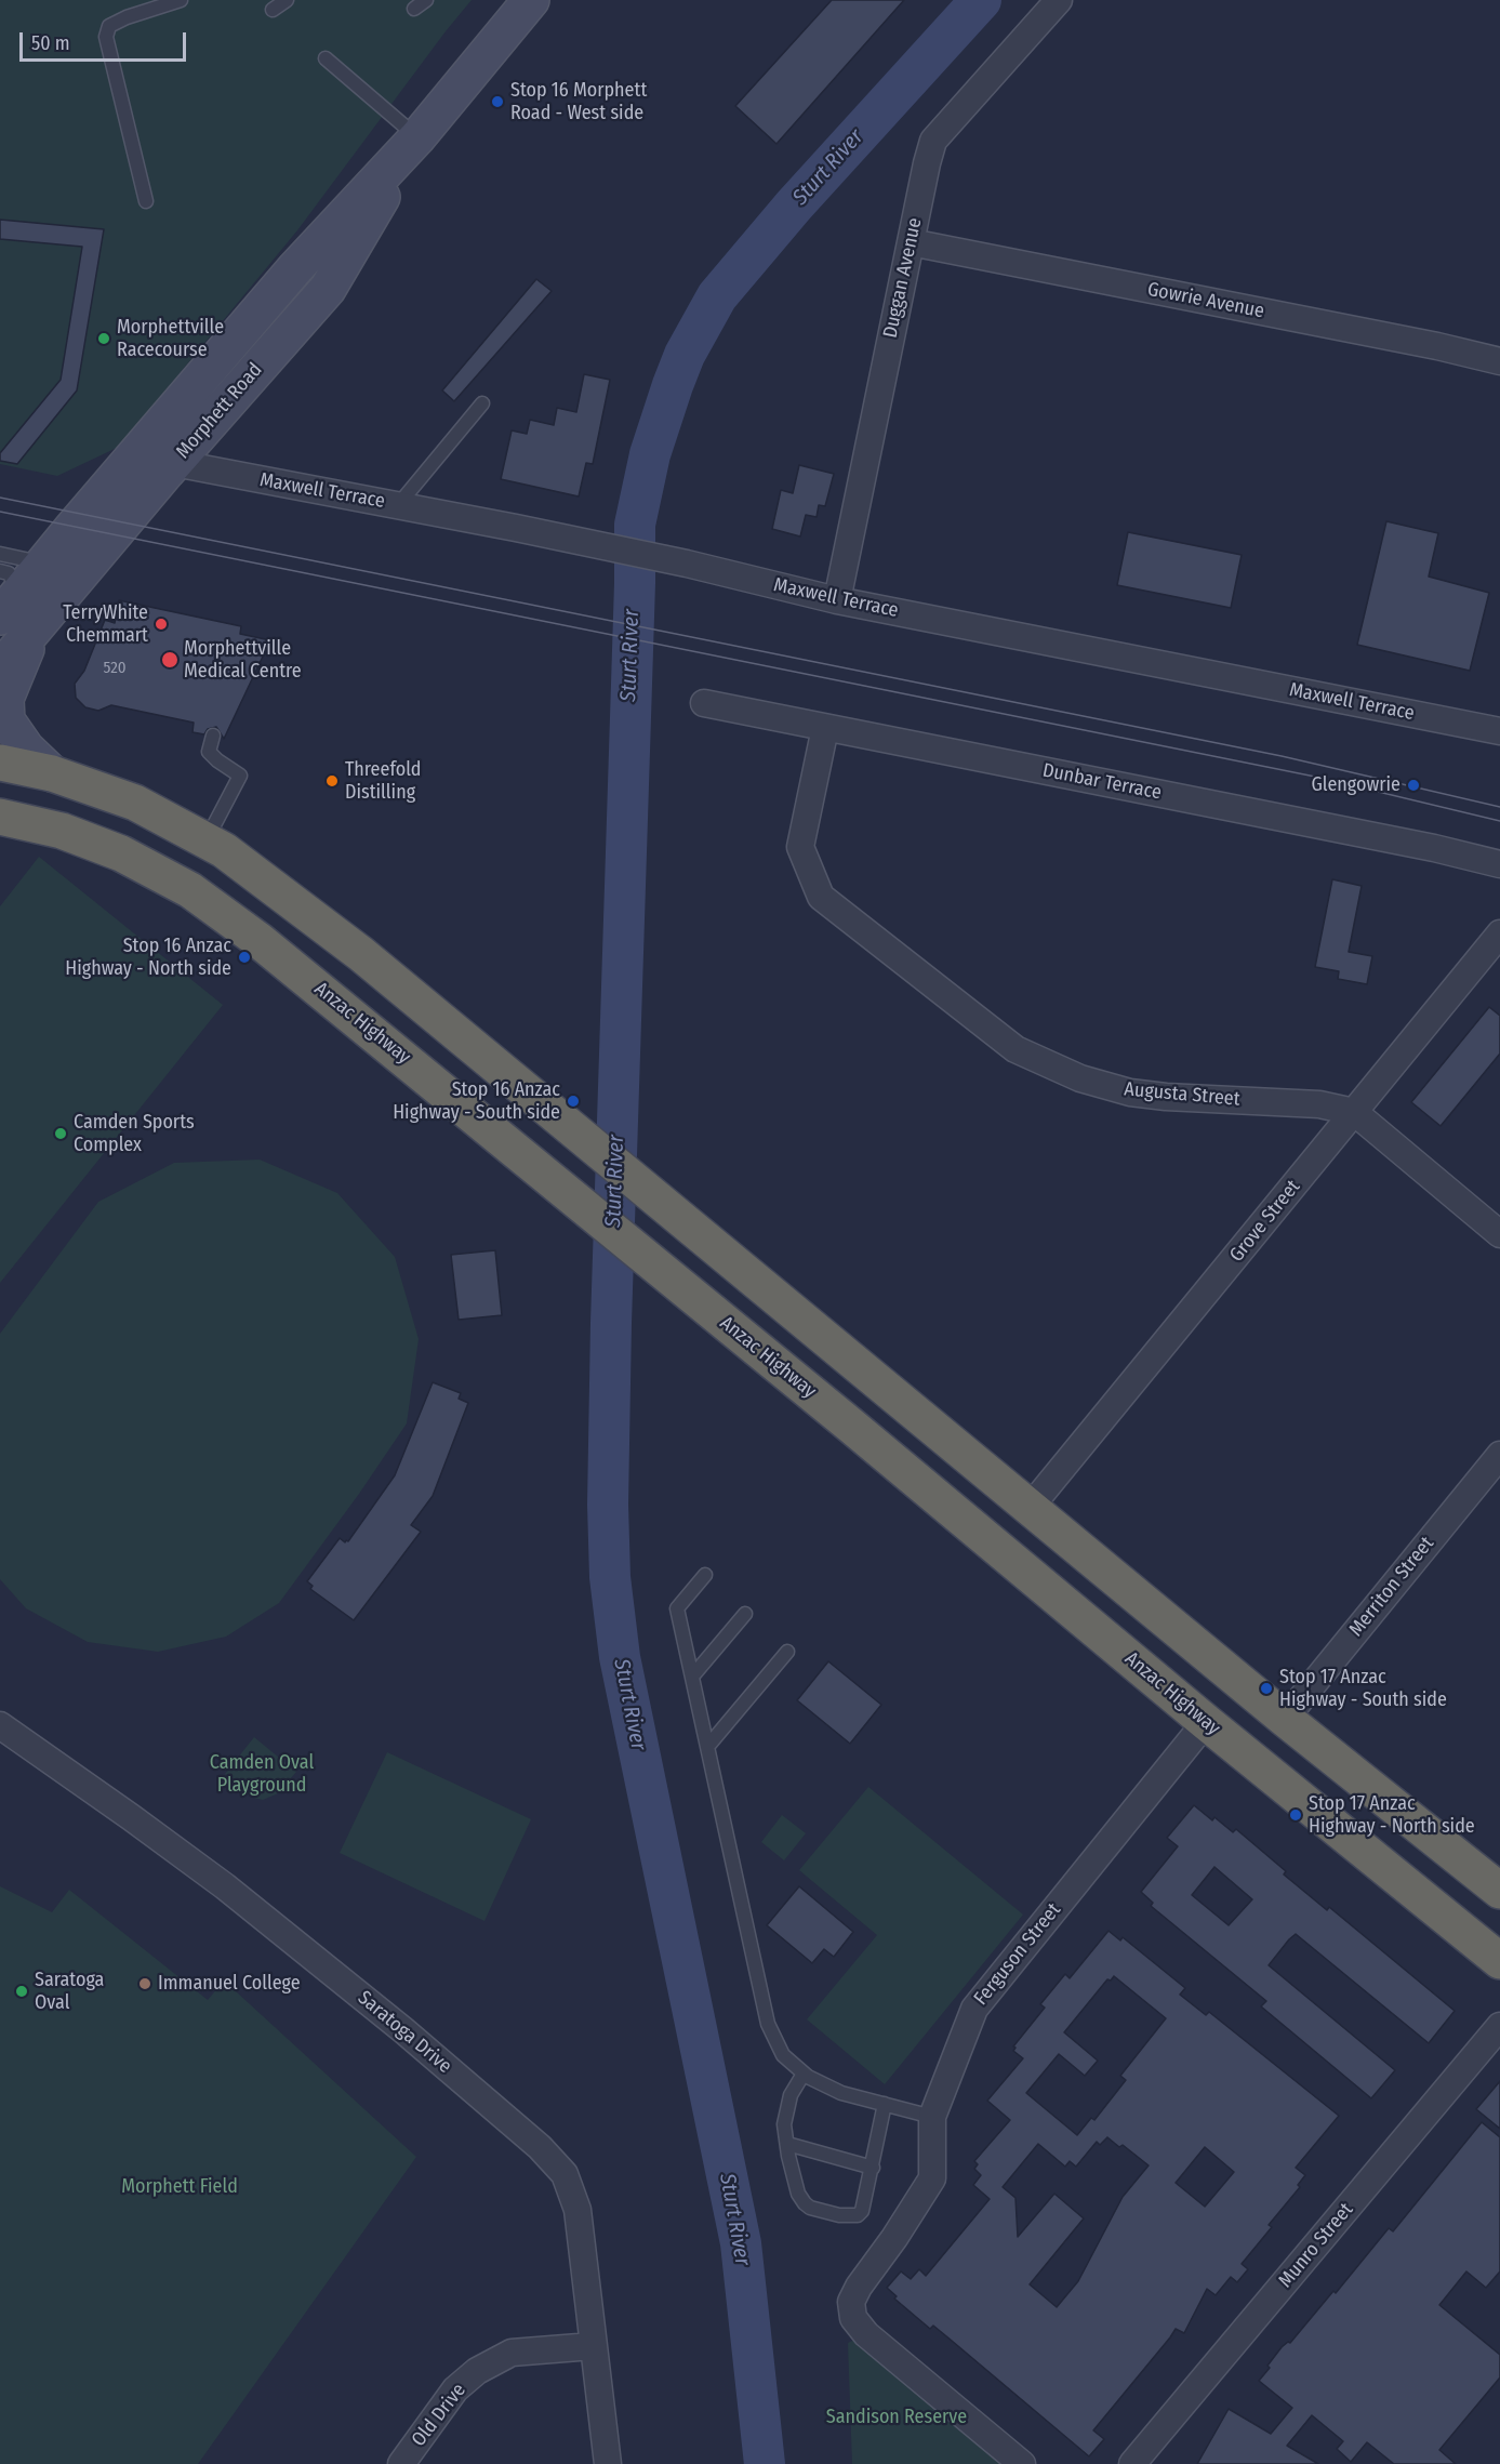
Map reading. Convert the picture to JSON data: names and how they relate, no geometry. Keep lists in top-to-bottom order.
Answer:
{
  "streets": {
    "highway": ["Anzac Highway"],
    "main road": ["Morphett Road"],
    "street": [
      "Duggan Avenue",
      "Gowrie Avenue",
      "Maxwell Terrace",
      "Dunbar Terrace",
      "Augusta Street",
      "Grove Street",
      "Merriton Street",
      "Ferguson Street",
      "Saratoga Drive",
      "Munro Street",
      "Old Drive"
    ]
  },
  "crossings": [
    ["Duggan Avenue", "Gowrie Avenue"],
    ["Duggan Avenue", "Maxwell Terrace"],
    ["Morphett Road", "Maxwell Terrace"],
    ["Dunbar Terrace", "Augusta Street"],
    ["Anzac Highway", "Ferguson Street"],
    ["Augusta Street", "Grove Street"],
    ["Saratoga Drive", "Old Drive"]
  ],
  "water": ["Sturt River"],
  "parks": ["Camden Oval Playground", "Morphett Field", "Sandison Reserve"],
  "places": [
    "Stop 16 Morphett Road - West side",
    "Morphettville Racecourse",
    "TerryWhite Chemmart",
    "Morphettville Medical Centre",
    "Threefold Distilling",
    "Glengowrie",
    "Stop 16 Anzac Highway - North side",
    "Stop 16 Anzac Highway - South side",
    "Camden Sports Complex",
    "Stop 17 Anzac Highway - South side",
    "Stop 17 Anzac Highway - North side",
    "Immanuel College",
    "Saratoga Oval"
  ],
  "house_numbers": ["520"],
  "scale_bar": "50 m"
}
